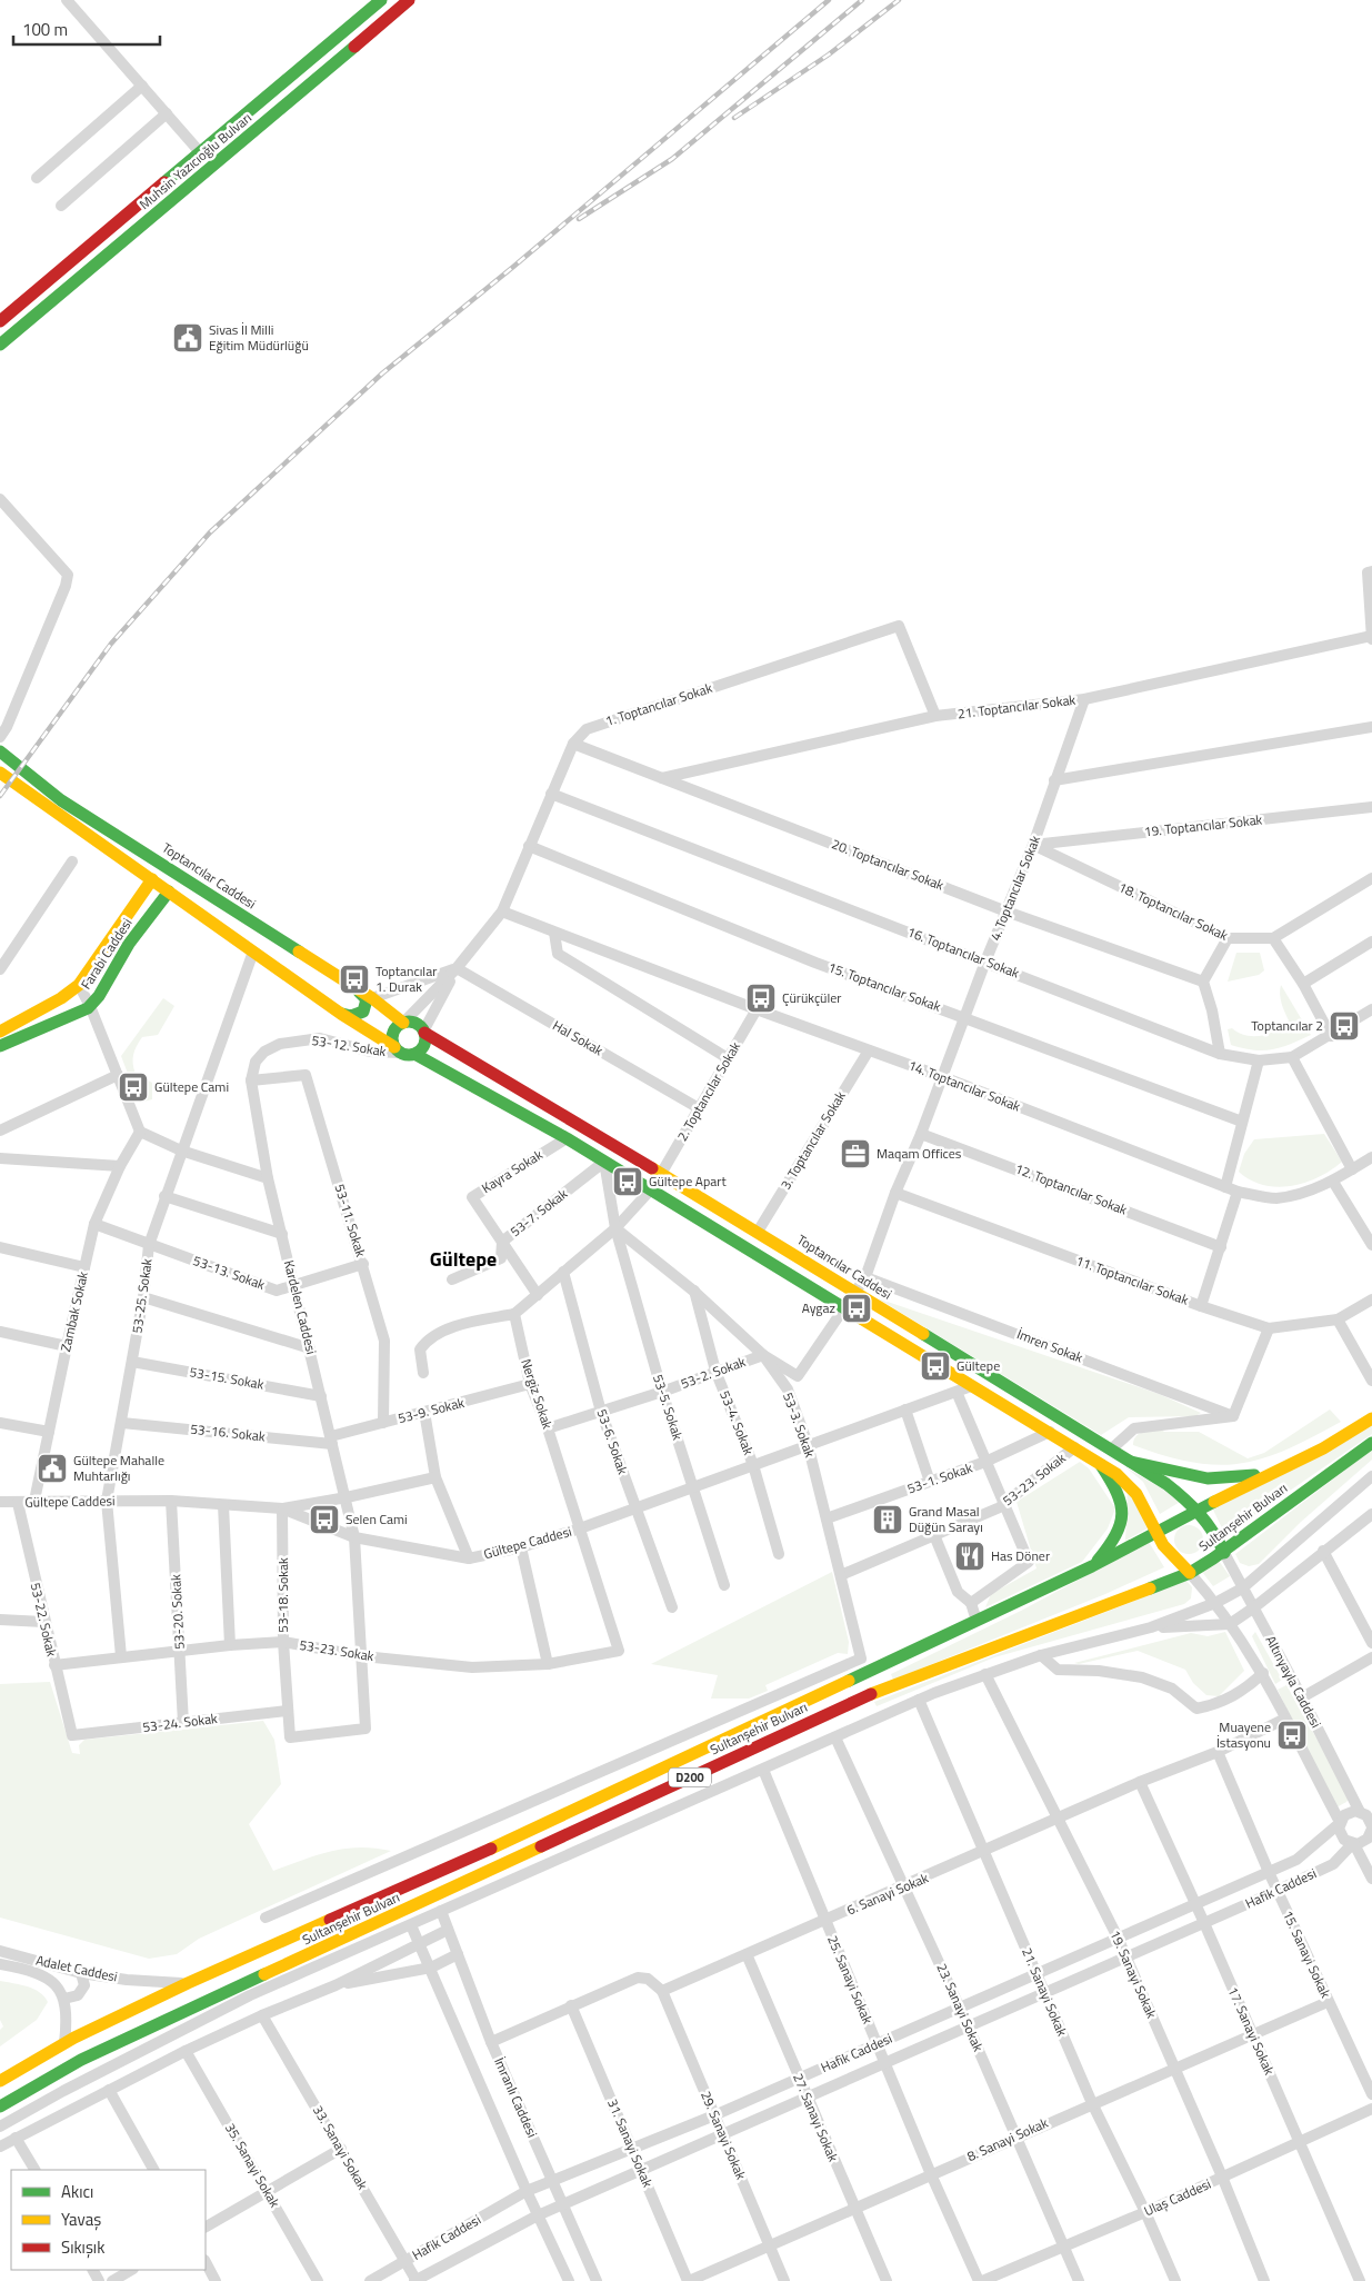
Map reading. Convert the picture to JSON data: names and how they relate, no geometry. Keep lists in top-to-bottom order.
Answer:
{
  "streets": {
    "main road": [
      "Muhsin Yazıcıoğlu Bulvarı",
      "Toptancılar Caddesi",
      "Farabi Caddesi",
      "Sultanşehir Bulvarı",
      "D200"
    ],
    "street": [
      "1. Toptancılar Sokak",
      "21. Toptancılar Sokak",
      "19. Toptancılar Sokak",
      "20. Toptancılar Sokak",
      "4. Toptancılar Sokak",
      "18. Toptancılar Sokak",
      "16. Toptancılar Sokak",
      "15. Toptancılar Sokak",
      "Hal Sokak",
      "53-12. Sokak",
      "14. Toptancılar Sokak",
      "2. Toptancılar Sokak",
      "3. Toptancılar Sokak",
      "Kayra Sokak",
      "12. Toptancılar Sokak",
      "53-7. Sokak",
      "53-11. Sokak",
      "53-13. Sokak",
      "11. Toptancılar Sokak",
      "53-25. Sokak",
      "Kardelen Caddesi",
      "Zambak Sokak",
      "İmren Sokak",
      "53-2. Sokak",
      "53-15. Sokak",
      "Nergiz Sokak",
      "53-5. Sokak",
      "53-9. Sokak",
      "53-4. Sokak",
      "53-3. Sokak",
      "53-16. Sokak",
      "53-6. Sokak",
      "53-1. Sokak",
      "53-23. Sokak",
      "Gültepe Caddesi",
      "53-18. Sokak",
      "53-20. Sokak",
      "53-22. Sokak",
      "Altınyayla Caddesi",
      "53-24. Sokak",
      "Hafik Caddesi",
      "6. Sanayi Sokak",
      "15. Sanayi Sokak",
      "Adalet Caddesi",
      "19. Sanayi Sokak",
      "25. Sanayi Sokak",
      "21. Sanayi Sokak",
      "23. Sanayi Sokak",
      "17. Sanayi Sokak",
      "İmranlı Caddesi",
      "27. Sanayi Sokak",
      "29. Sanayi Sokak",
      "8. Sanayi Sokak",
      "31. Sanayi Sokak",
      "33. Sanayi Sokak",
      "35. Sanayi Sokak",
      "Ulaş Caddesi"
    ]
  },
  "crossings": [
    ["1. Toptancılar Sokak", "21. Toptancılar Sokak"],
    ["1. Toptancılar Sokak", "20. Toptancılar Sokak"],
    ["1. Toptancılar Sokak", "Toptancılar Caddesi"],
    ["1. Toptancılar Sokak", "16. Toptancılar Sokak"],
    ["1. Toptancılar Sokak", "15. Toptancılar Sokak"],
    ["1. Toptancılar Sokak", "Hal Sokak"],
    ["1. Toptancılar Sokak", "53-12. Sokak"],
    ["1. Toptancılar Sokak", "14. Toptancılar Sokak"],
    ["21. Toptancılar Sokak", "20. Toptancılar Sokak"],
    ["21. Toptancılar Sokak", "4. Toptancılar Sokak"],
    ["19. Toptancılar Sokak", "4. Toptancılar Sokak"],
    ["19. Toptancılar Sokak", "18. Toptancılar Sokak"],
    ["20. Toptancılar Sokak", "4. Toptancılar Sokak"],
    ["Toptancılar Caddesi", "4. Toptancılar Sokak"],
    ["Toptancılar Caddesi", "Farabi Caddesi"],
    ["Toptancılar Caddesi", "53-12. Sokak"],
    ["Toptancılar Caddesi", "2. Toptancılar Sokak"],
    ["Toptancılar Caddesi", "3. Toptancılar Sokak"],
    ["Toptancılar Caddesi", "53-25. Sokak"],
    ["Toptancılar Caddesi", "Sultanşehir Bulvarı"],
    ["Toptancılar Caddesi", "Altınyayla Caddesi"],
    ["4. Toptancılar Sokak", "18. Toptancılar Sokak"],
    ["4. Toptancılar Sokak", "16. Toptancılar Sokak"],
    ["4. Toptancılar Sokak", "15. Toptancılar Sokak"],
    ["4. Toptancılar Sokak", "14. Toptancılar Sokak"],
    ["4. Toptancılar Sokak", "12. Toptancılar Sokak"],
    ["4. Toptancılar Sokak", "11. Toptancılar Sokak"],
    ["4. Toptancılar Sokak", "İmren Sokak"],
    ["Hal Sokak", "2. Toptancılar Sokak"],
    ["53-12. Sokak", "53-11. Sokak"],
    ["14. Toptancılar Sokak", "2. Toptancılar Sokak"],
    ["14. Toptancılar Sokak", "3. Toptancılar Sokak"],
    ["Kayra Sokak", "53-7. Sokak"],
    ["53-11. Sokak", "53-13. Sokak"],
    ["53-11. Sokak", "53-9. Sokak"],
    ["53-13. Sokak", "53-25. Sokak"],
    ["53-13. Sokak", "Kardelen Caddesi"],
    ["53-13. Sokak", "Zambak Sokak"],
    ["53-25. Sokak", "53-15. Sokak"],
    ["53-25. Sokak", "53-16. Sokak"],
    ["53-25. Sokak", "53-23. Sokak"],
    ["53-25. Sokak", "Gültepe Caddesi"],
    ["Kardelen Caddesi", "53-15. Sokak"],
    ["Kardelen Caddesi", "53-9. Sokak"],
    ["Kardelen Caddesi", "53-16. Sokak"],
    ["Kardelen Caddesi", "53-23. Sokak"],
    ["Kardelen Caddesi", "Gültepe Caddesi"],
    ["Kardelen Caddesi", "53-18. Sokak"],
    ["Zambak Sokak", "Gültepe Caddesi"],
    ["53-2. Sokak", "Nergiz Sokak"],
    ["53-2. Sokak", "53-5. Sokak"],
    ["53-2. Sokak", "53-4. Sokak"],
    ["53-2. Sokak", "53-3. Sokak"],
    ["53-2. Sokak", "53-6. Sokak"],
    ["Nergiz Sokak", "53-9. Sokak"],
    ["Nergiz Sokak", "53-23. Sokak"],
    ["Nergiz Sokak", "Gültepe Caddesi"],
    ["53-5. Sokak", "53-3. Sokak"],
    ["53-5. Sokak", "Gültepe Caddesi"],
    ["53-9. Sokak", "53-16. Sokak"],
    ["53-4. Sokak", "53-3. Sokak"],
    ["53-4. Sokak", "Gültepe Caddesi"],
    ["53-3. Sokak", "53-1. Sokak"],
    ["53-3. Sokak", "53-23. Sokak"],
    ["53-3. Sokak", "Gültepe Caddesi"],
    ["53-6. Sokak", "Gültepe Caddesi"],
    ["53-23. Sokak", "53-18. Sokak"],
    ["53-23. Sokak", "53-20. Sokak"],
    ["53-23. Sokak", "53-22. Sokak"],
    ["Gültepe Caddesi", "53-18. Sokak"],
    ["Gültepe Caddesi", "53-20. Sokak"],
    ["Gültepe Caddesi", "53-22. Sokak"],
    ["Sultanşehir Bulvarı", "Altınyayla Caddesi"],
    ["Sultanşehir Bulvarı", "Adalet Caddesi"],
    ["53-18. Sokak", "53-24. Sokak"],
    ["53-20. Sokak", "53-24. Sokak"],
    ["53-22. Sokak", "53-24. Sokak"],
    ["Altınyayla Caddesi", "Hafik Caddesi"],
    ["Altınyayla Caddesi", "6. Sanayi Sokak"],
    ["Hafik Caddesi", "15. Sanayi Sokak"],
    ["Hafik Caddesi", "19. Sanayi Sokak"],
    ["Hafik Caddesi", "25. Sanayi Sokak"],
    ["Hafik Caddesi", "21. Sanayi Sokak"],
    ["Hafik Caddesi", "23. Sanayi Sokak"],
    ["Hafik Caddesi", "17. Sanayi Sokak"],
    ["Hafik Caddesi", "İmranlı Caddesi"],
    ["Hafik Caddesi", "27. Sanayi Sokak"],
    ["Hafik Caddesi", "29. Sanayi Sokak"],
    ["Hafik Caddesi", "31. Sanayi Sokak"],
    ["Hafik Caddesi", "33. Sanayi Sokak"],
    ["6. Sanayi Sokak", "15. Sanayi Sokak"],
    ["6. Sanayi Sokak", "19. Sanayi Sokak"],
    ["6. Sanayi Sokak", "25. Sanayi Sokak"],
    ["6. Sanayi Sokak", "21. Sanayi Sokak"],
    ["6. Sanayi Sokak", "23. Sanayi Sokak"],
    ["6. Sanayi Sokak", "17. Sanayi Sokak"],
    ["6. Sanayi Sokak", "27. Sanayi Sokak"],
    ["6. Sanayi Sokak", "29. Sanayi Sokak"],
    ["15. Sanayi Sokak", "8. Sanayi Sokak"],
    ["19. Sanayi Sokak", "8. Sanayi Sokak"],
    ["19. Sanayi Sokak", "Ulaş Caddesi"],
    ["25. Sanayi Sokak", "8. Sanayi Sokak"],
    ["25. Sanayi Sokak", "Ulaş Caddesi"],
    ["21. Sanayi Sokak", "8. Sanayi Sokak"],
    ["21. Sanayi Sokak", "Ulaş Caddesi"],
    ["23. Sanayi Sokak", "8. Sanayi Sokak"],
    ["23. Sanayi Sokak", "Ulaş Caddesi"],
    ["17. Sanayi Sokak", "8. Sanayi Sokak"],
    ["17. Sanayi Sokak", "Ulaş Caddesi"],
    ["27. Sanayi Sokak", "8. Sanayi Sokak"],
    ["29. Sanayi Sokak", "8. Sanayi Sokak"],
    ["8. Sanayi Sokak", "31. Sanayi Sokak"]
  ],
  "districts": ["Gültepe"],
  "places": {
    "public building": ["Sivas İl Milli Eğitim Müdürlüğü", "Gültepe Mahalle Muhtarlığı"],
    "bus stop": [
      "Toptancılar 1. Durak",
      "Çürükçüler",
      "Toptancılar 2",
      "Gültepe Cami",
      "Gültepe Apart",
      "Aygaz",
      "Gültepe",
      "Selen Cami",
      "Muayene İstasyonu"
    ],
    "office": ["Maqam Offices"],
    "building": ["Grand Masal Düğün Sarayı"],
    "restaurant": ["Has Döner"]
  },
  "legend": ["Akıcı", "Yavaş", "Sıkışık"],
  "scale_bar": "100 m"
}
